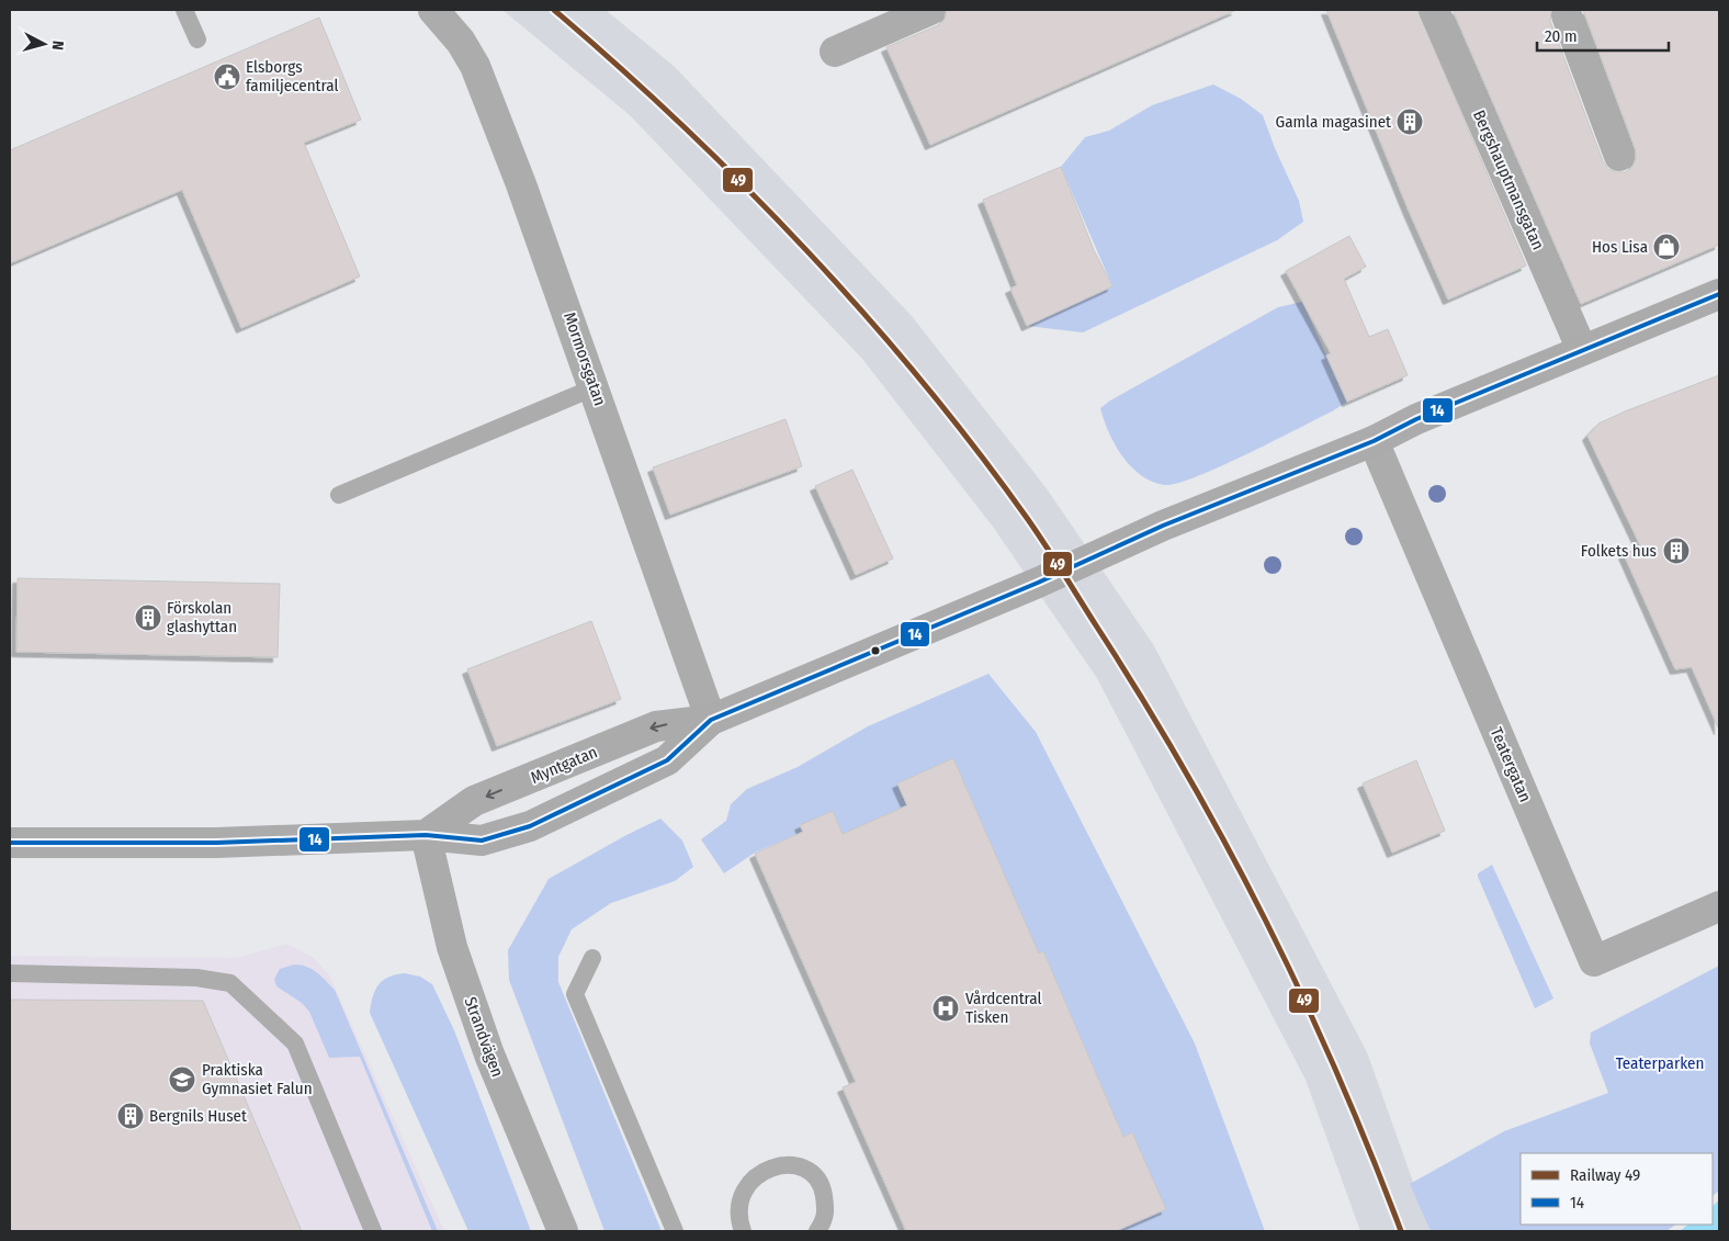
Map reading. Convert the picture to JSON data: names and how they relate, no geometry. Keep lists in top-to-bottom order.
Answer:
{
  "streets": {
    "street": [
      "Bergshauptmansgatan",
      "Mormorsgatan",
      "Myntgatan",
      "Teatergatan",
      "Strandvägen"
    ]
  },
  "crossings": [
    ["Bergshauptmansgatan", "Myntgatan"],
    ["Mormorsgatan", "Myntgatan"],
    ["Myntgatan", "Teatergatan"],
    ["Myntgatan", "Strandvägen"]
  ],
  "parks": ["Teaterparken"],
  "places": {
    "public building": ["Elsborgs familjecentral"],
    "building": [
      "Gamla magasinet",
      "Folkets hus",
      "Förskolan glashyttan",
      "Bergnils Huset"
    ],
    "shop": ["Hos Lisa"],
    "hospital": ["Vårdcentral Tisken"],
    "school or university": ["Praktiska Gymnasiet Falun"]
  },
  "lines": ["rail line 49", "transit line 14"],
  "legend": ["Railway 49", "14"],
  "scale_bar": "20 m",
  "north": "right"
}
